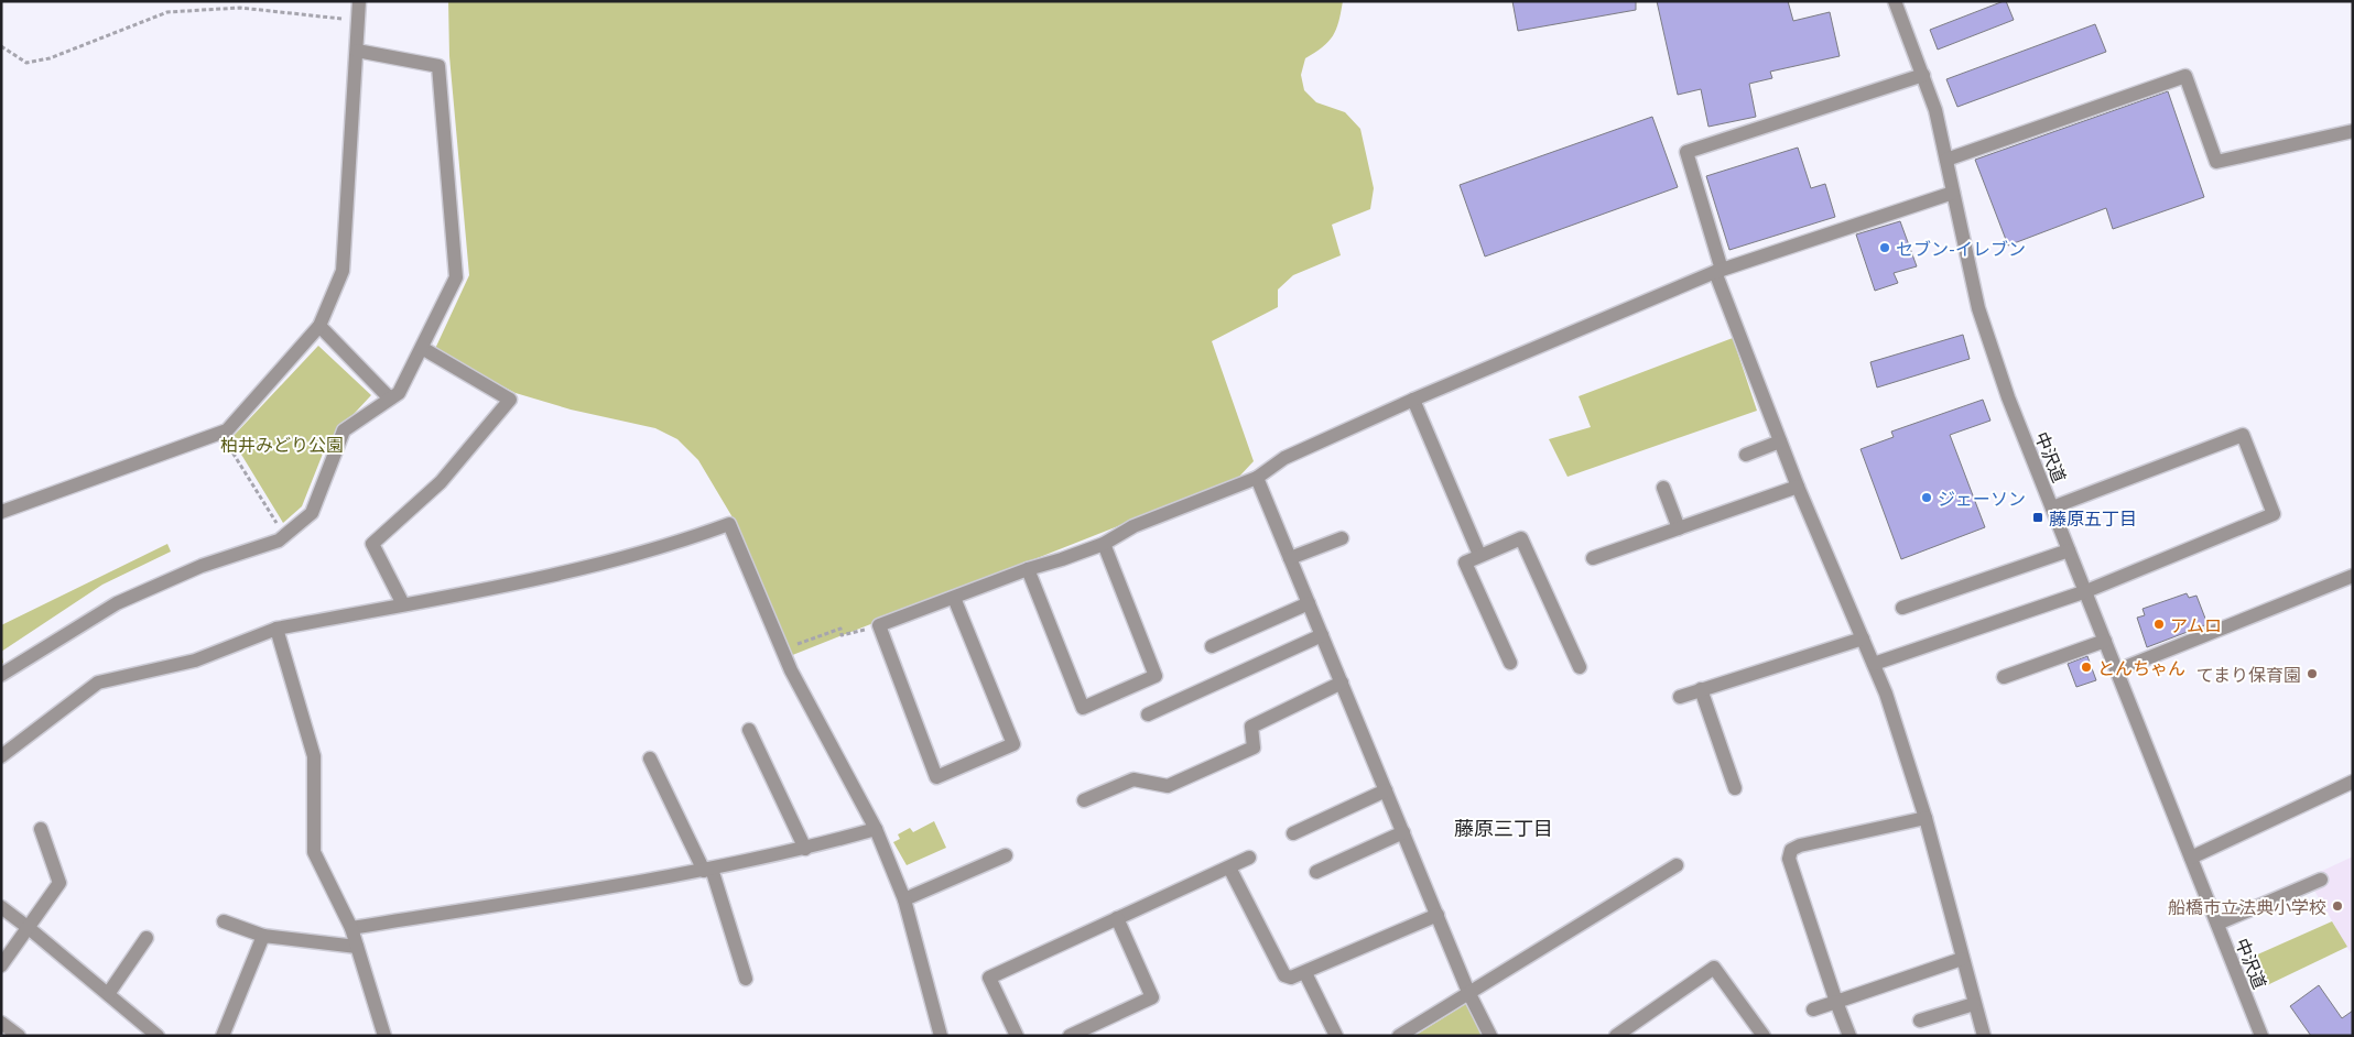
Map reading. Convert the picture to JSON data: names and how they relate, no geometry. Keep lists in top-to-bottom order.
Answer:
{
  "streets": {
    "street": ["中沢道"]
  },
  "districts": ["藤原三丁目"],
  "parks": ["柏井みどり公園"],
  "places": {
    "other": [
      "セブン-イレブン",
      "ジェーソン",
      "アムロ",
      "とんちゃん",
      "てまり保育園",
      "船橋市立法典小学校"
    ],
    "transit": ["藤原五丁目"]
  }
}
